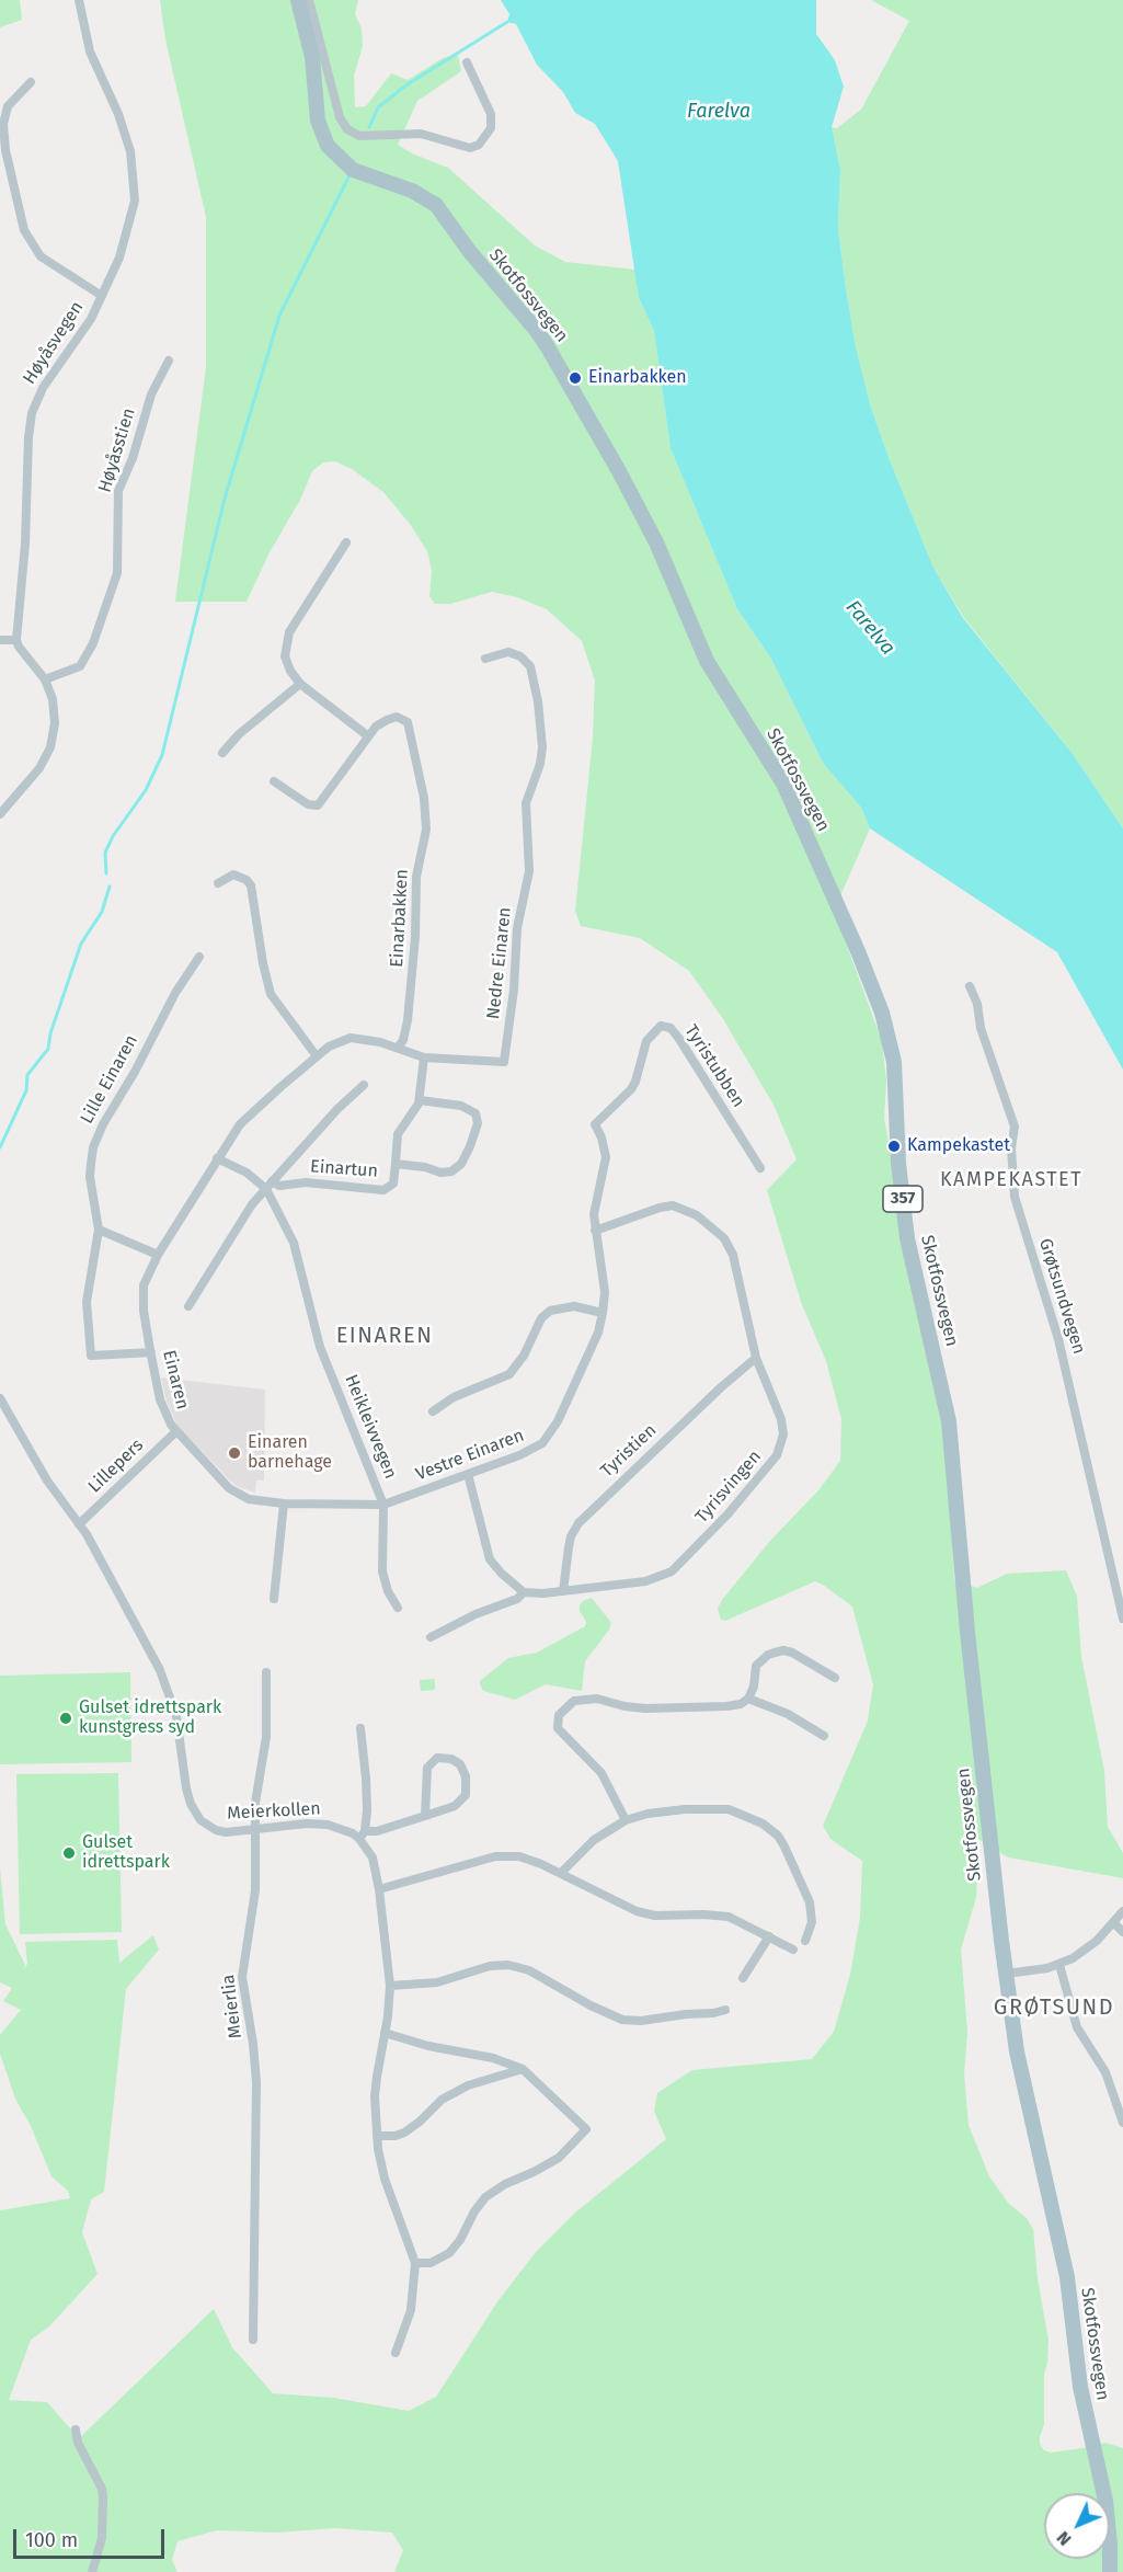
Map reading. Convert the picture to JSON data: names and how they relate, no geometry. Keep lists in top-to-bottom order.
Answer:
{
  "streets": {
    "main road": ["Skotfossvegen", "357"],
    "street": [
      "Høyåsvegen",
      "Høyåsstien",
      "Einarbakken",
      "Nedre Einaren",
      "Tyristubben",
      "Lille Einaren",
      "Einartun",
      "Grøtsundvegen",
      "Einaren",
      "Heikleivvegen",
      "Tyristien",
      "Vestre Einaren",
      "Lillepers",
      "Tyrisvingen",
      "Meierkollen",
      "Meierlia"
    ]
  },
  "crossings": [
    ["Einarbakken", "Einaren"],
    ["Nedre Einaren", "Einaren"],
    ["Tyristubben", "Vestre Einaren"],
    ["Lille Einaren", "Einaren"],
    ["Einartun", "Einaren"],
    ["Einartun", "Heikleivvegen"],
    ["Einaren", "Heikleivvegen"],
    ["Einaren", "Vestre Einaren"],
    ["Einaren", "Lillepers"],
    ["Heikleivvegen", "Vestre Einaren"],
    ["Tyristien", "Tyrisvingen"],
    ["Vestre Einaren", "Tyrisvingen"],
    ["Lillepers", "Meierkollen"],
    ["Meierkollen", "Meierlia"]
  ],
  "districts": ["KAMPEKASTET", "EINAREN", "GRØTSUND"],
  "water": ["Farelva"],
  "places": [
    "Einarbakken",
    "Kampekastet",
    "Einaren barnehage",
    "Gulset idrettspark kunstgress syd",
    "Gulset idrettspark"
  ],
  "scale_bar": "100 m",
  "north": "bottom left"
}
